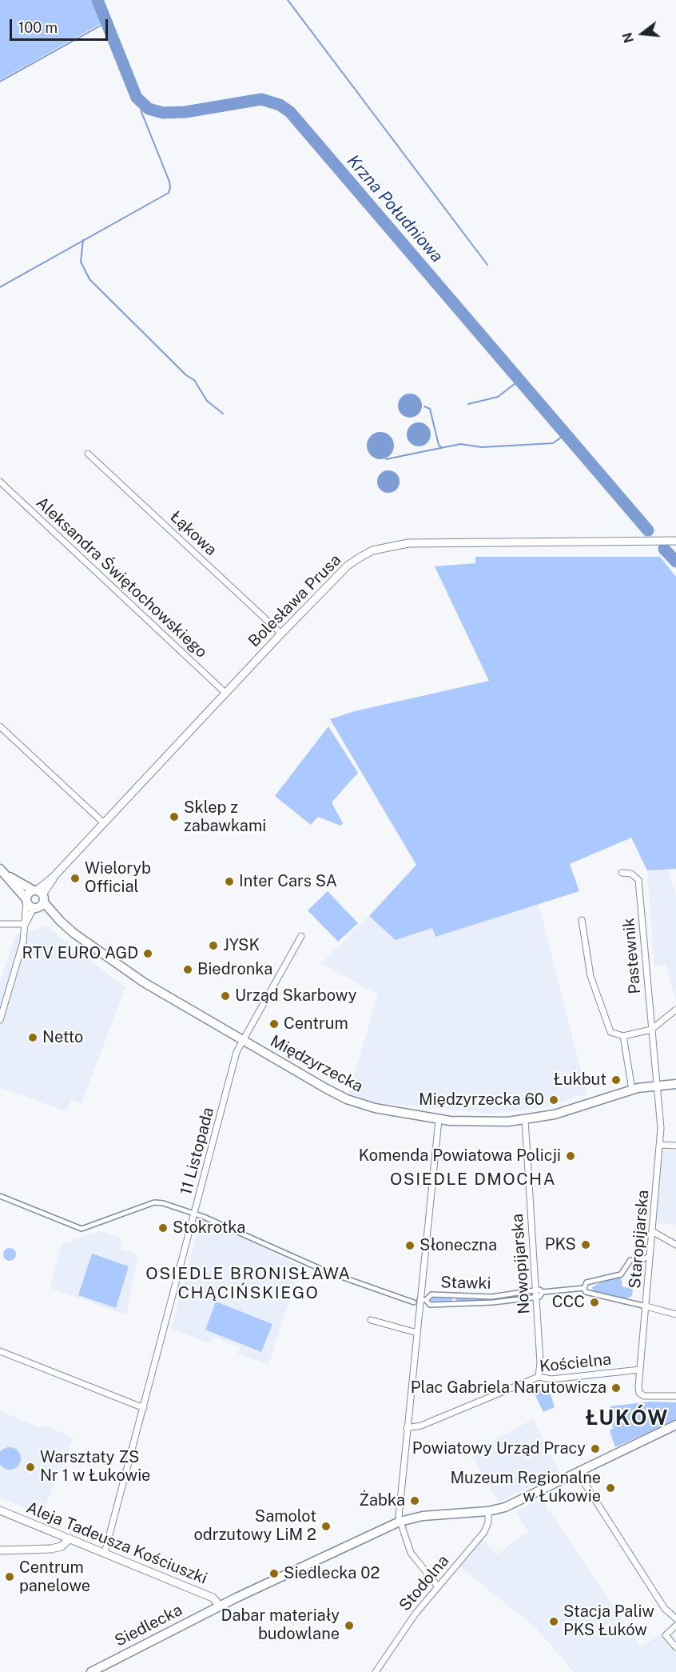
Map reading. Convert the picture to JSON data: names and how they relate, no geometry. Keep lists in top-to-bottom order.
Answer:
{
  "streets": {
    "main road": ["Międzyrzecka", "Siedlecka"],
    "street": [
      "Łąkowa",
      "Aleksandra Świętochowskiego",
      "Bolesława Prusa",
      "Pastewnik",
      "11 Listopada",
      "Staropijarska",
      "Nowopijarska",
      "Stawki",
      "Kościelna",
      "Aleja Tadeusza Kościuszki",
      "Stodolna"
    ]
  },
  "crossings": [
    ["Łąkowa", "Bolesława Prusa"],
    ["Aleksandra Świętochowskiego", "Bolesława Prusa"],
    ["Bolesława Prusa", "Międzyrzecka"],
    ["Pastewnik", "Międzyrzecka"],
    ["Pastewnik", "Staropijarska"],
    ["Międzyrzecka", "11 Listopada"],
    ["Międzyrzecka", "Staropijarska"],
    ["Międzyrzecka", "Nowopijarska"],
    ["11 Listopada", "Aleja Tadeusza Kościuszki"],
    ["Staropijarska", "Kościelna"],
    ["Nowopijarska", "Stawki"],
    ["Nowopijarska", "Kościelna"],
    ["Aleja Tadeusza Kościuszki", "Siedlecka"],
    ["Stodolna", "Siedlecka"]
  ],
  "districts": ["OSIEDLE DMOCHA", "OSIEDLE BRONISŁAWA CHĄCIŃSKIEGO", "ŁUKÓW"],
  "water": ["Krzna Południowa"],
  "places": [
    "Sklep z zabawkami",
    "Wieloryb Official",
    "Inter Cars SA",
    "JYSK",
    "RTV EURO AGD",
    "Biedronka",
    "Urząd Skarbowy",
    "Centrum",
    "Netto",
    "Łukbut",
    "Międzyrzecka 60",
    "Komenda Powiatowa Policji",
    "Stokrotka",
    "PKS",
    "Słoneczna",
    "CCC",
    "Plac Gabriela Narutowicza",
    "Powiatowy Urząd Pracy",
    "Warsztaty ZS Nr 1 w Łukowie",
    "Muzeum Regionalne w Łukowie",
    "Żabka",
    "Samolot odrzutowy LiM 2",
    "Siedlecka 02",
    "Centrum panelowe",
    "Stacja Paliw PKS Łuków",
    "Dabar materiały budowlane"
  ],
  "scale_bar": "100 m",
  "north": "left"
}
